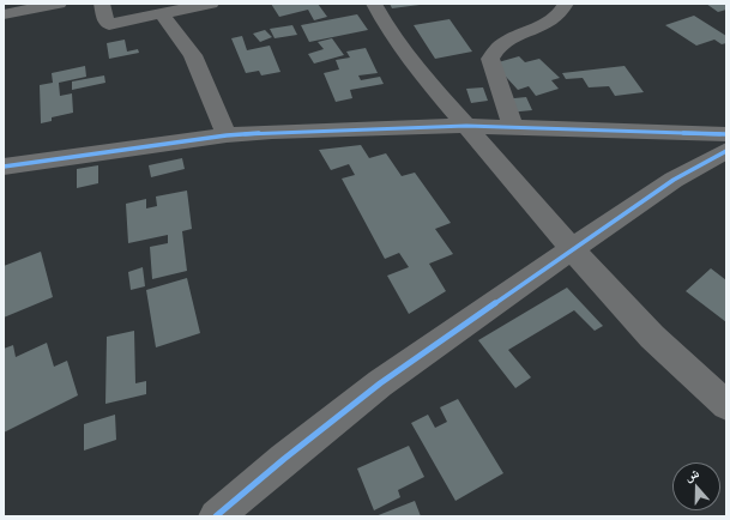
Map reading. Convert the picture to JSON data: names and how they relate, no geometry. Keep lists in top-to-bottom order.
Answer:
{
  "north": "top"
}
